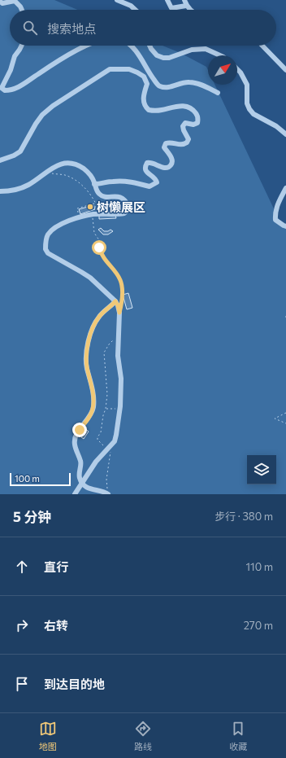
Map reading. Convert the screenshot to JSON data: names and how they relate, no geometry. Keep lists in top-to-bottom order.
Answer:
{
  "places": ["树懒展区"],
  "scale_bar": "100 m",
  "north": "top right",
  "page": {
    "search": "搜索地点",
    "scale": "100 m",
    "heading": ["5 分钟", "步行 · 380 m"],
    "list": [
      ["直行", "110 m"],
      ["右转", "270 m"],
      "到达目的地"
    ],
    "nav": ["地图", "路线", "收藏"]
  }
}
